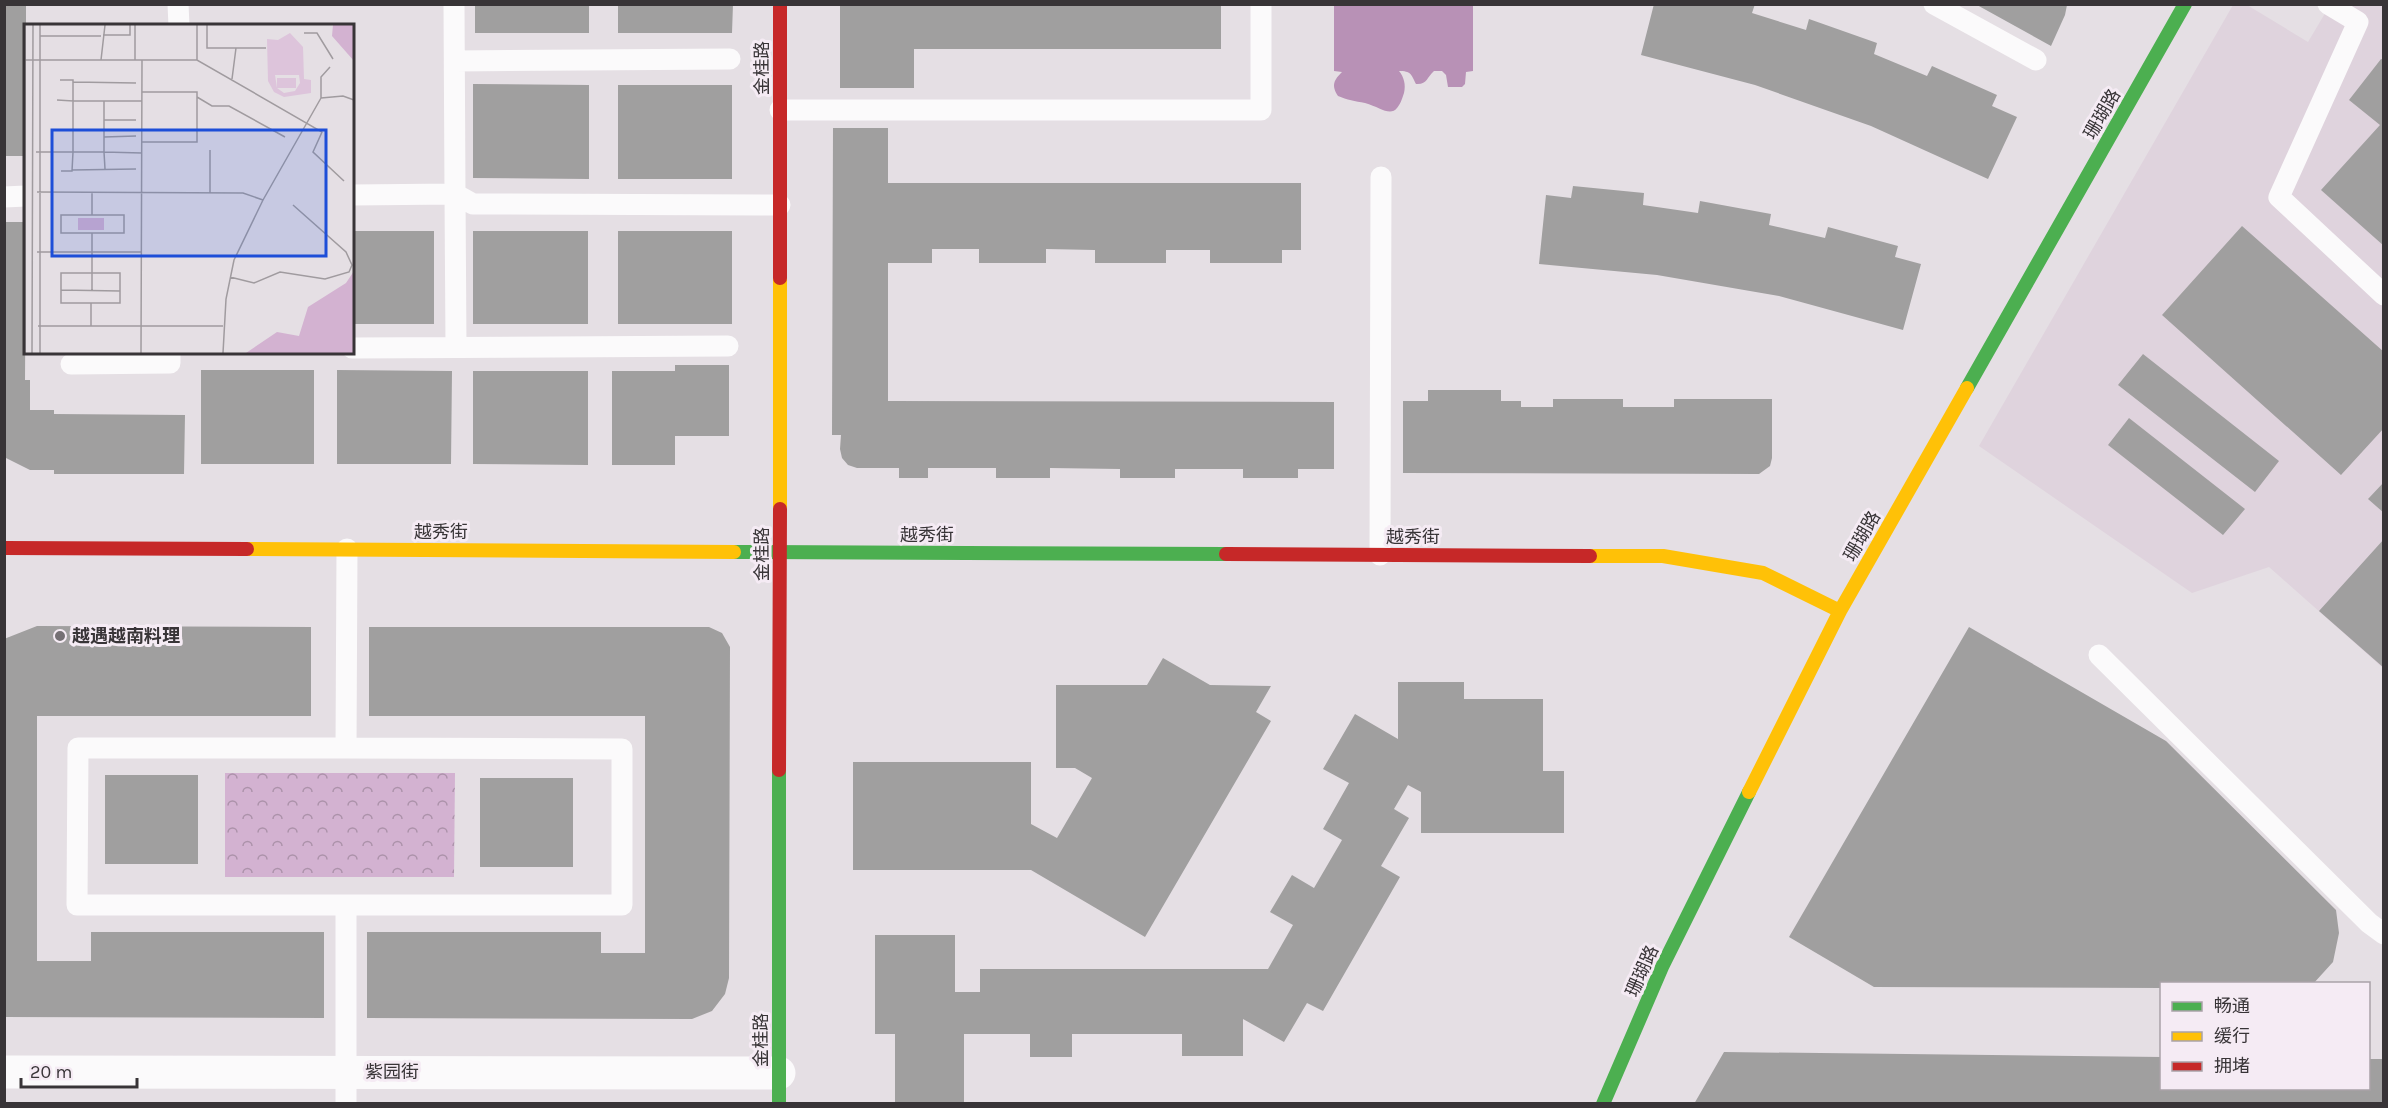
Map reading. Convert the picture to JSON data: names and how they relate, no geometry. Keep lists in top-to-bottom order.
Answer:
{
  "streets": {
    "street": [
      "金桂路",
      "珊瑚路",
      "越秀街",
      "紫园街"
    ]
  },
  "crossings": [
    ["金桂路", "越秀街"],
    ["金桂路", "紫园街"],
    ["珊瑚路", "越秀街"]
  ],
  "places": ["越遇越南料理"],
  "legend": ["畅通", "缓行", "拥堵"],
  "scale_bar": "20 m"
}
